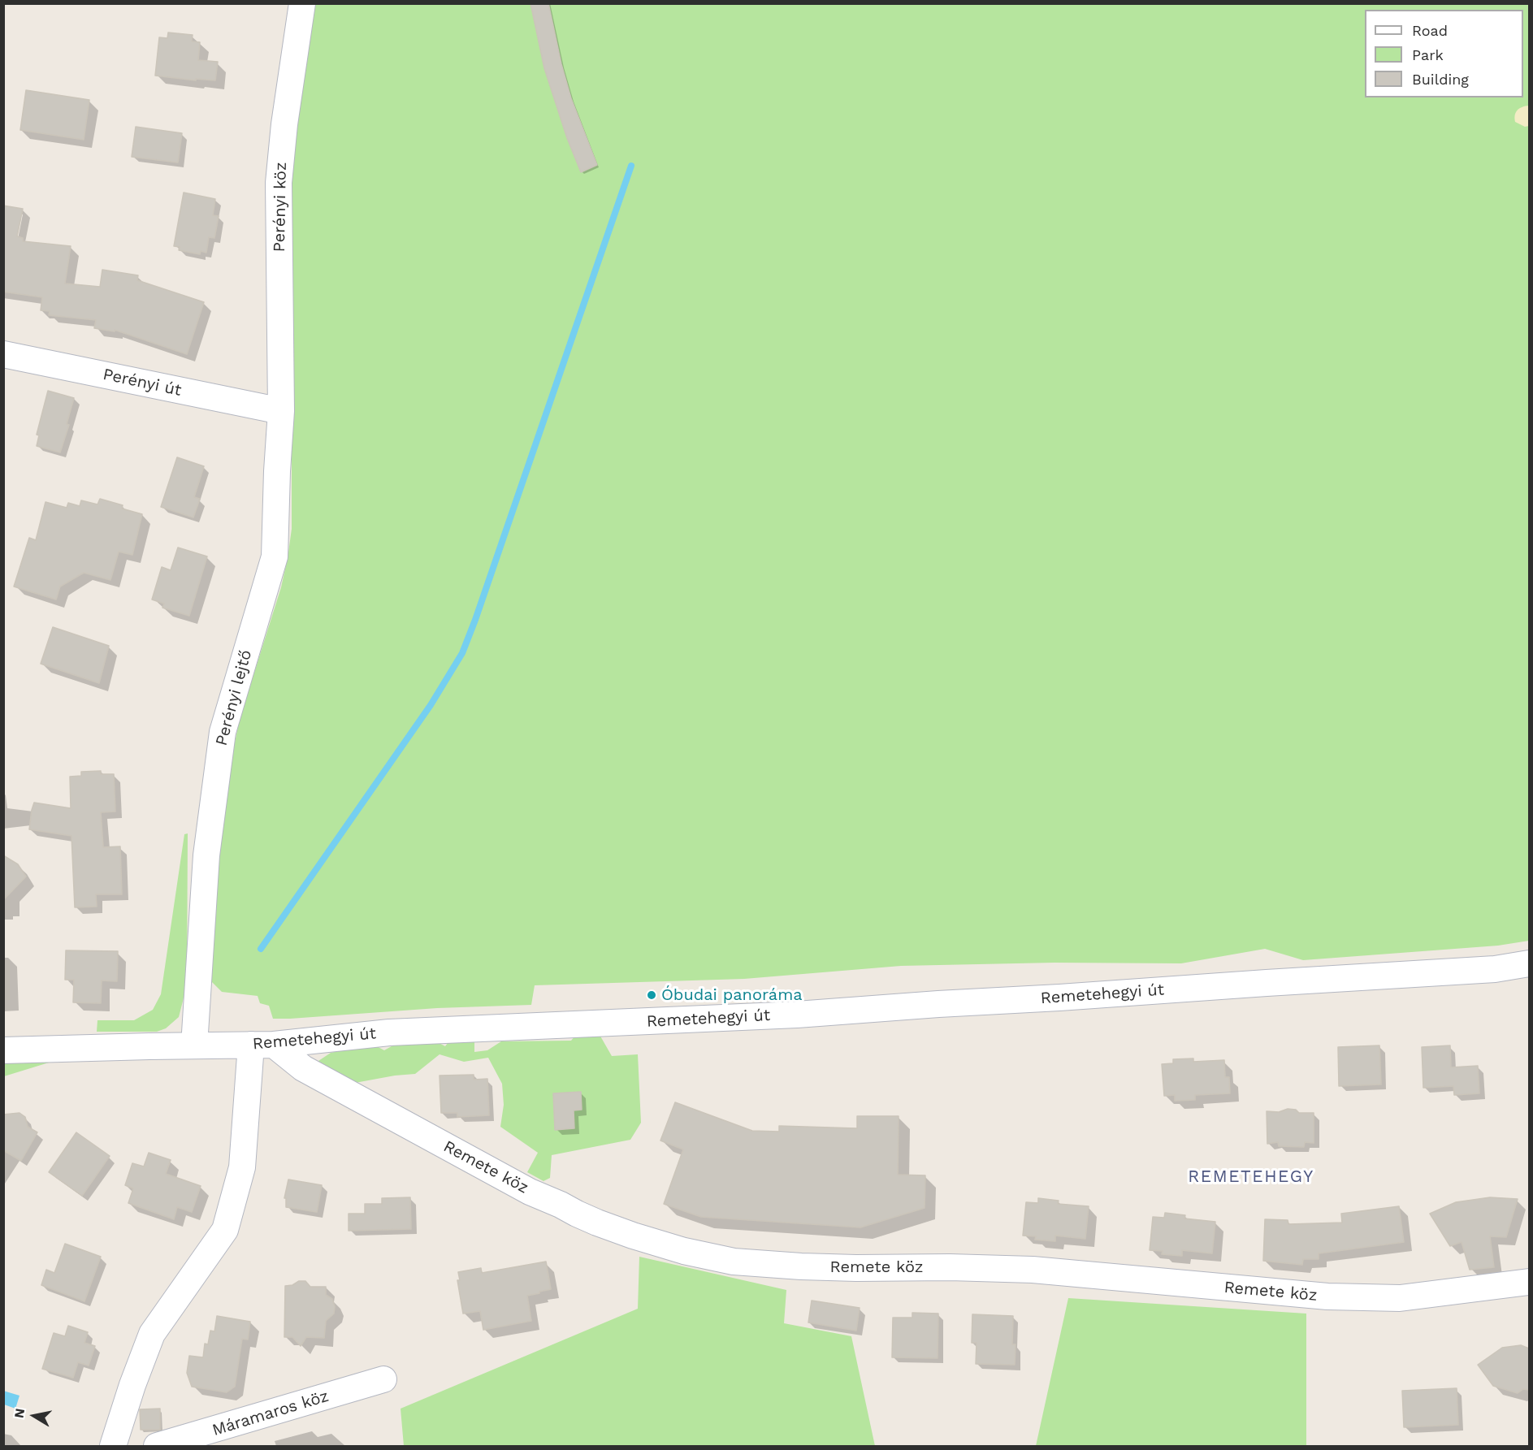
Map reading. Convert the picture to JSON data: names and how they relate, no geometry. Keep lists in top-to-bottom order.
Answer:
{
  "streets": {
    "street": [
      "Perényi köz",
      "Perényi út",
      "Perényi lejtő",
      "Remetehegyi út",
      "Remete köz",
      "Máramaros köz"
    ]
  },
  "crossings": [
    ["Perényi köz", "Perényi út"],
    ["Perényi köz", "Perényi lejtő"],
    ["Perényi út", "Perényi lejtő"],
    ["Perényi lejtő", "Remetehegyi út"],
    ["Remetehegyi út", "Remete köz"]
  ],
  "districts": ["REMETEHEGY"],
  "places": ["Óbudai panoráma"],
  "legend": ["Road", "Park", "Building"],
  "north": "left"
}
